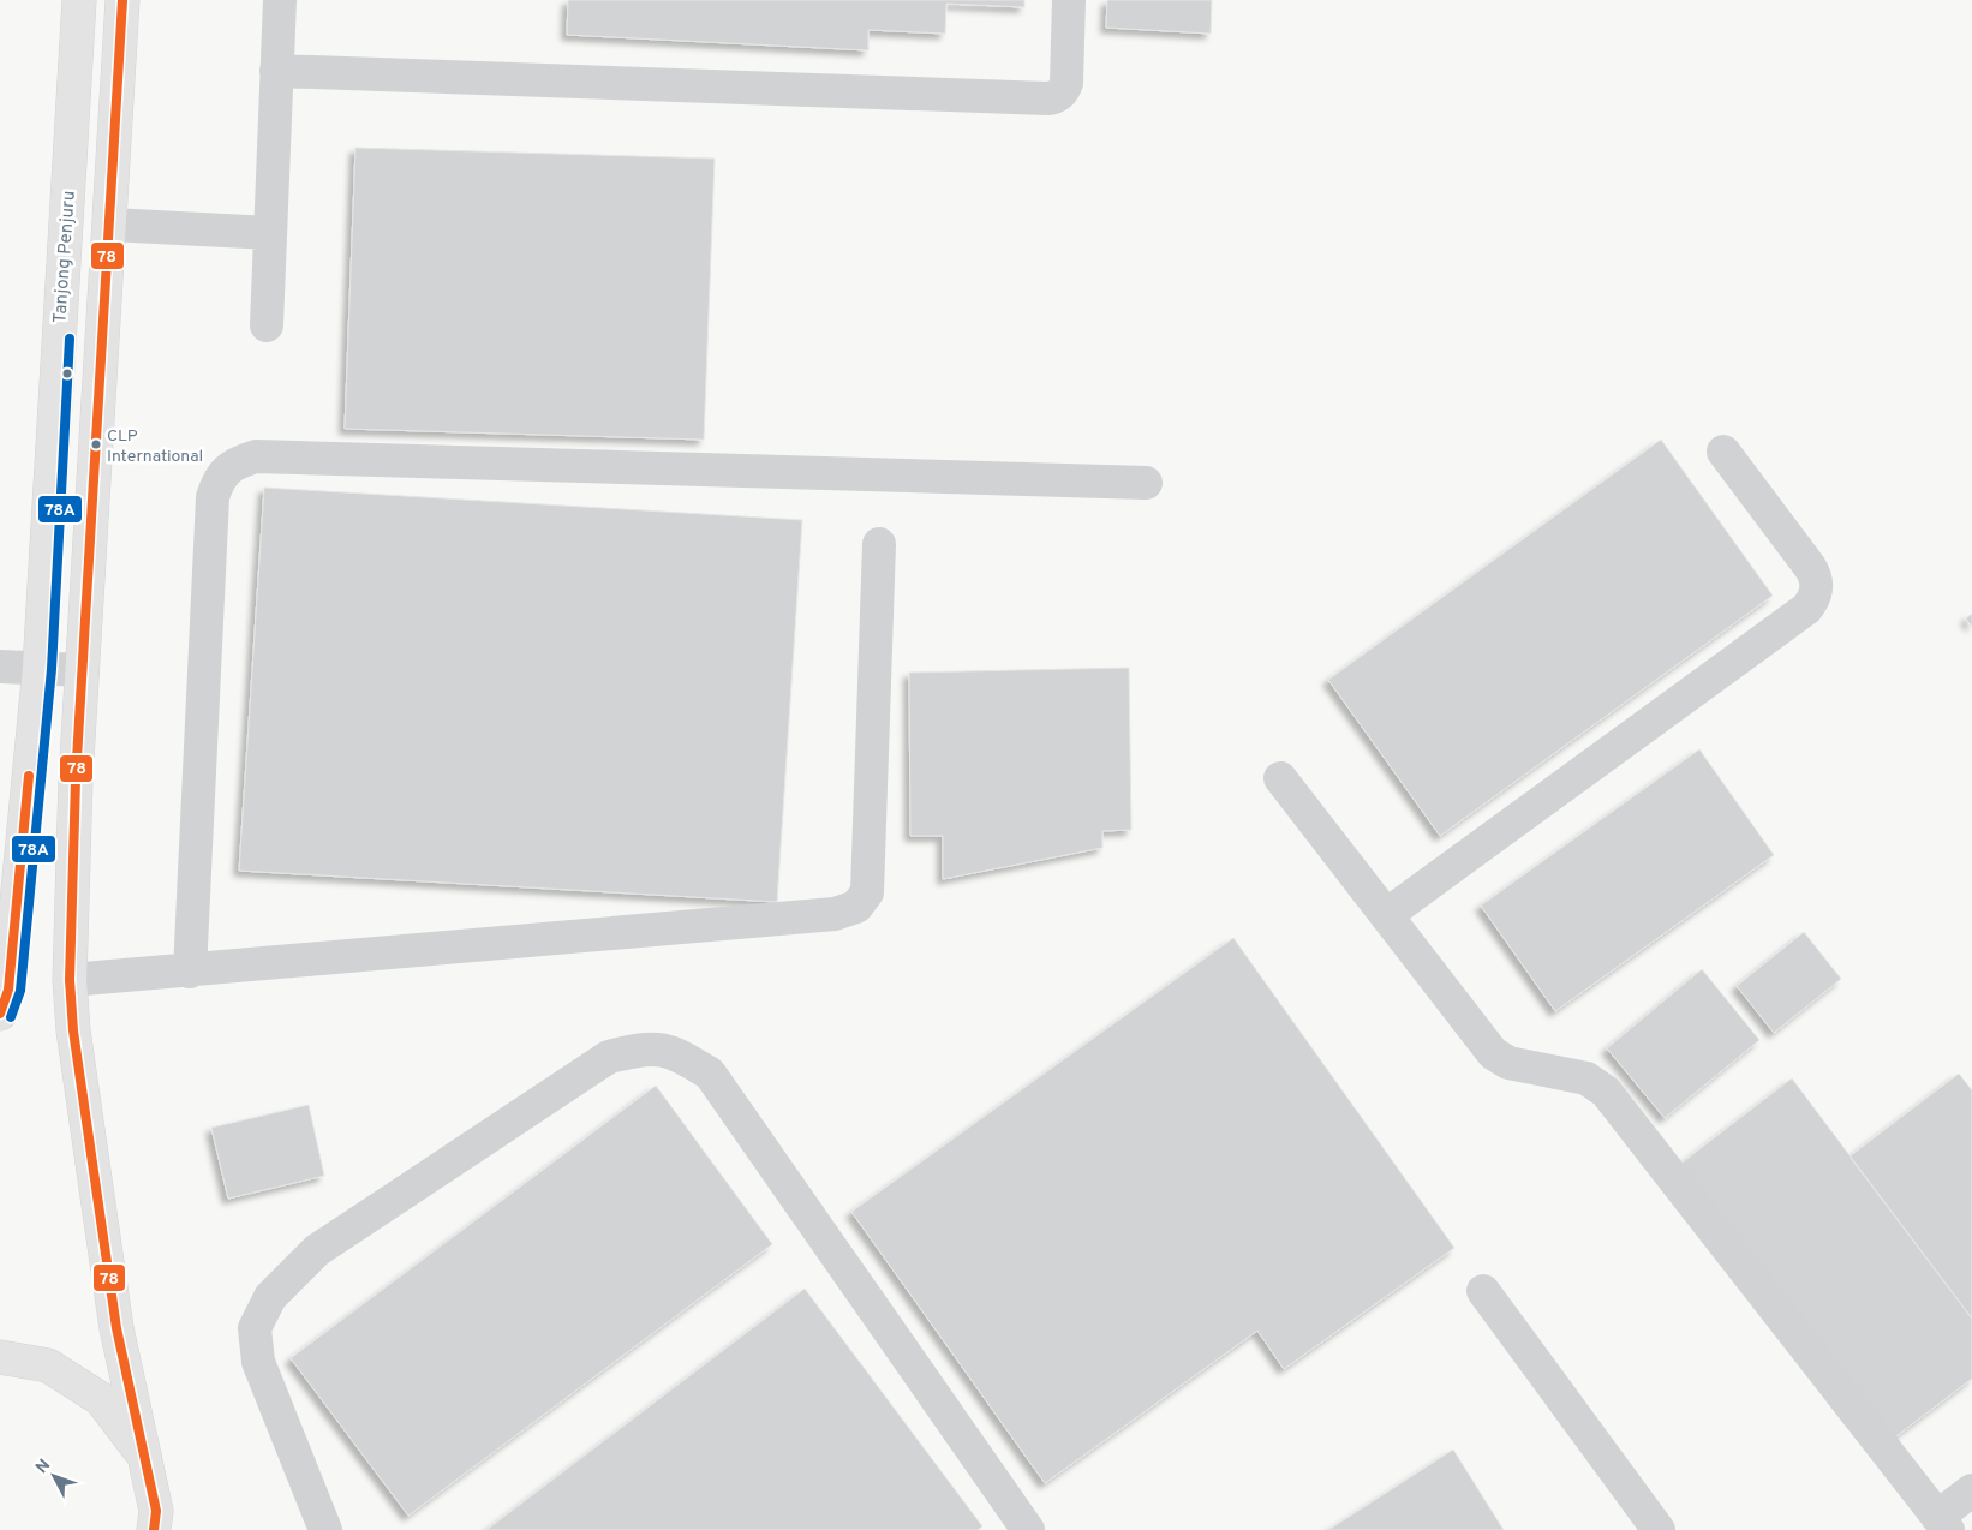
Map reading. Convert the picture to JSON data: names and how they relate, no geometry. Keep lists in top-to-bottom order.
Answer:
{
  "streets": {
    "main road": ["Tanjong Penjuru"]
  },
  "places": ["CLP International"],
  "lines": ["transit line 78", "transit line 78A"],
  "north": "top left"
}
